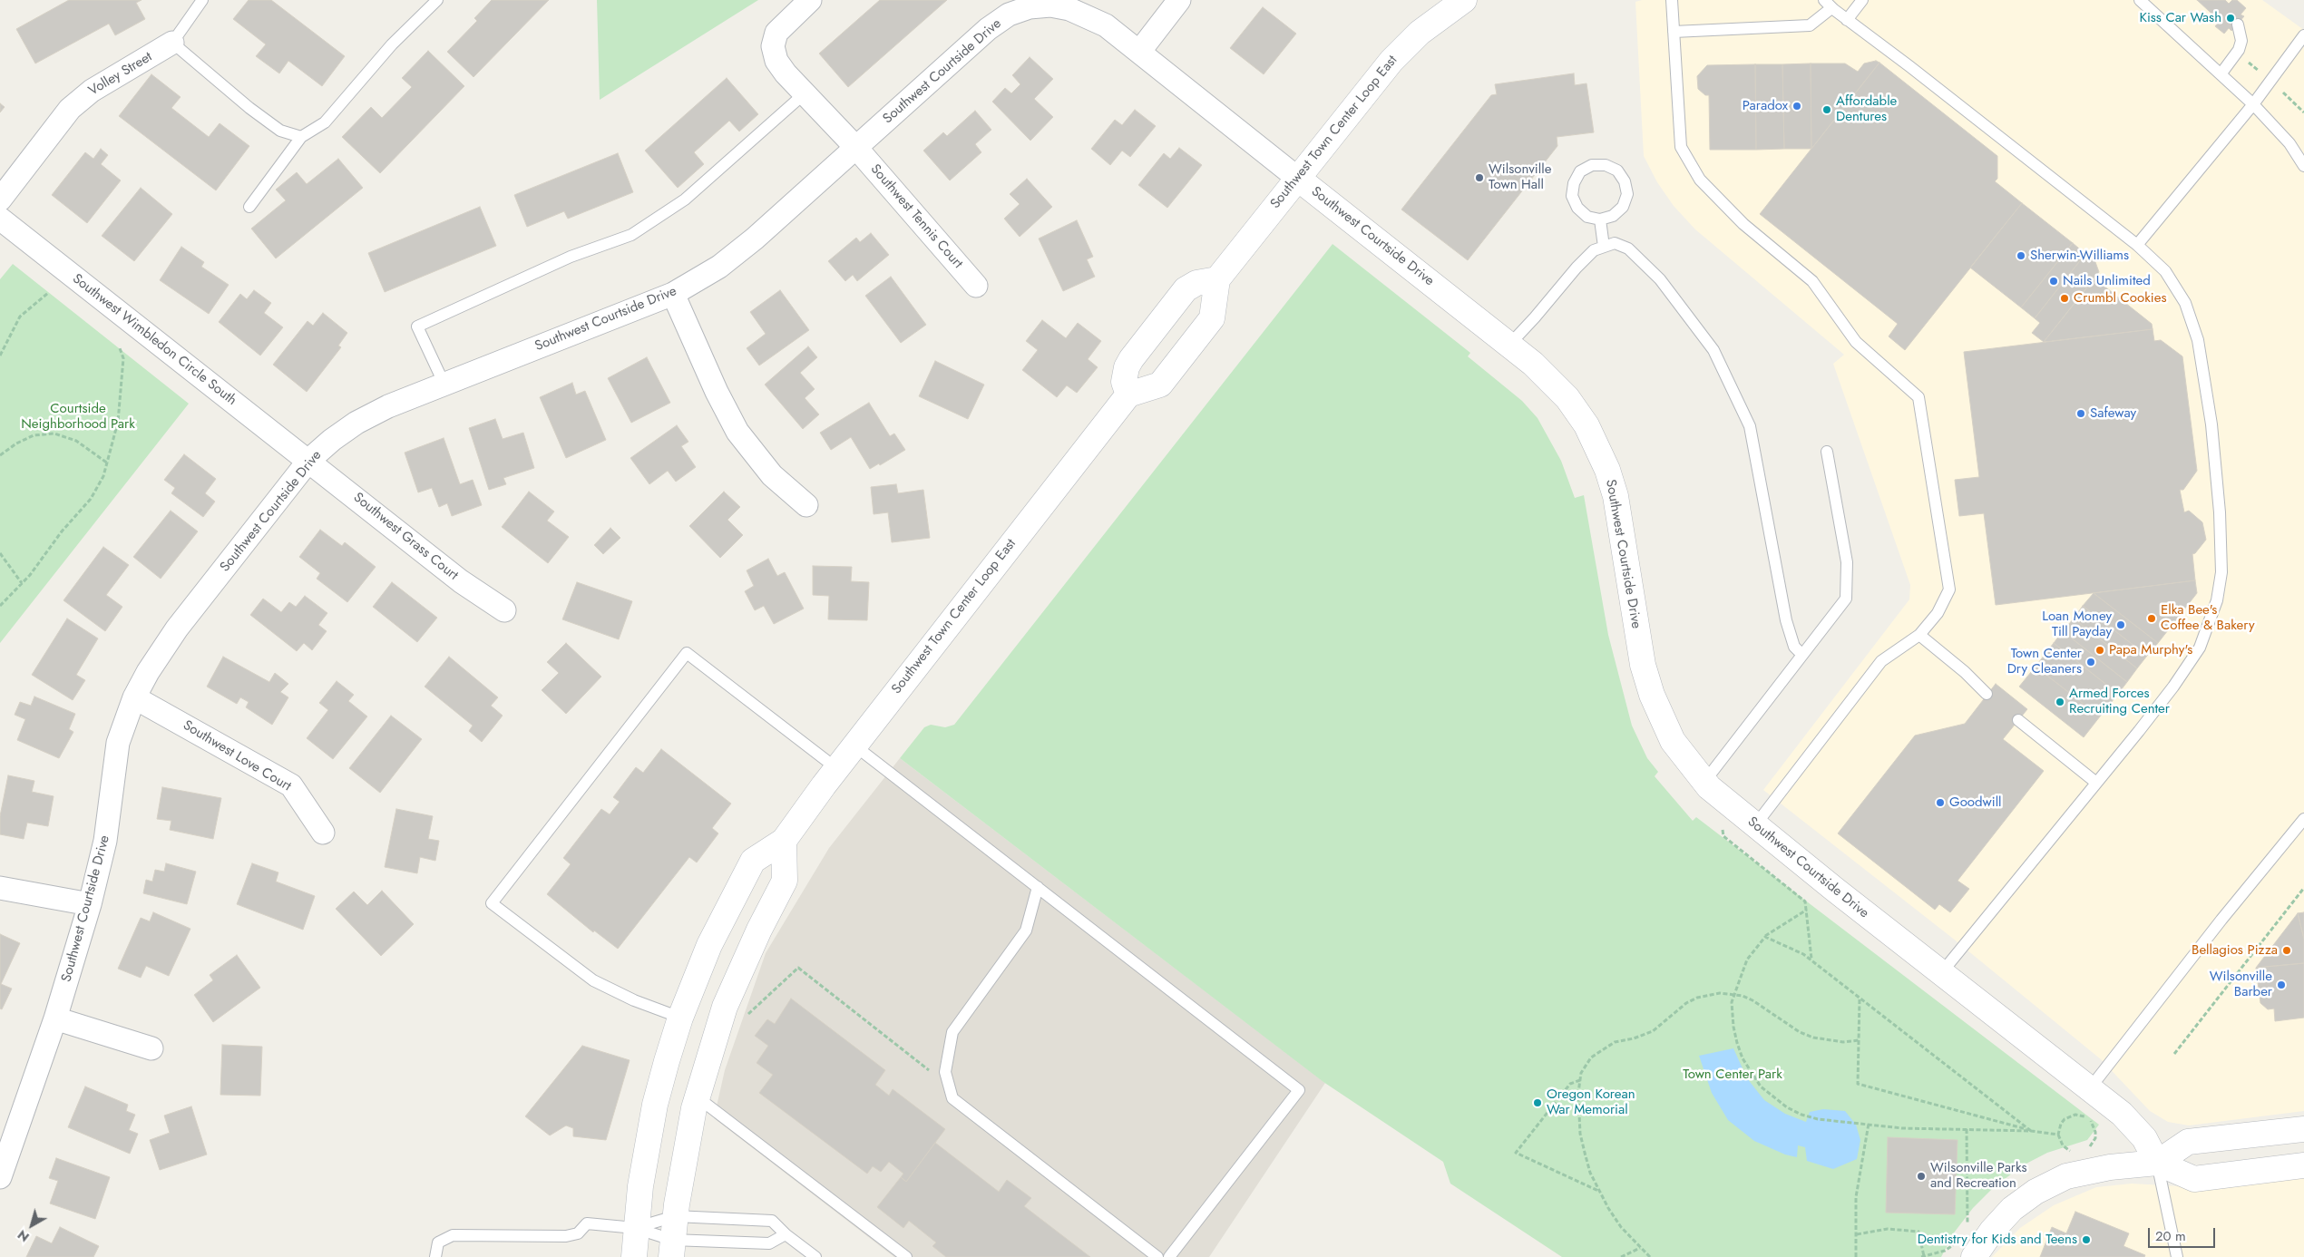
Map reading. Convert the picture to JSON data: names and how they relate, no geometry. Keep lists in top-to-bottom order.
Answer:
{
  "streets": {
    "main road": ["Southwest Courtside Drive", "Southwest Town Center Loop East"],
    "street": [
      "Volley Street",
      "Southwest Tennis Court",
      "Southwest Wimbledon Circle South",
      "Southwest Grass Court",
      "Southwest Love Court"
    ]
  },
  "crossings": [
    ["Southwest Courtside Drive", "Southwest Town Center Loop East"],
    ["Southwest Courtside Drive", "Southwest Tennis Court"],
    ["Southwest Courtside Drive", "Southwest Wimbledon Circle South"],
    ["Southwest Courtside Drive", "Southwest Grass Court"],
    ["Southwest Courtside Drive", "Southwest Love Court"],
    ["Southwest Wimbledon Circle South", "Southwest Grass Court"]
  ],
  "parks": ["Courtside Neighborhood Park", "Town Center Park"],
  "places": [
    "Kiss Car Wash",
    "Paradox",
    "Affordable Dentures",
    "Wilsonville Town Hall",
    "Sherwin-Williams",
    "Nails Unlimited",
    "Crumbl Cookies",
    "Safeway",
    "Elka Bee's Coffee & Bakery",
    "Loan Money Till Payday",
    "Papa Murphy's",
    "Town Center Dry Cleaners",
    "Armed Forces Recruiting Center",
    "Goodwill",
    "Bellagios Pizza",
    "Wilsonville Barber",
    "Oregon Korean War Memorial",
    "Wilsonville Parks and Recreation",
    "Dentistry for Kids and Teens"
  ],
  "scale_bar": "20 m",
  "north": "bottom left"
}
